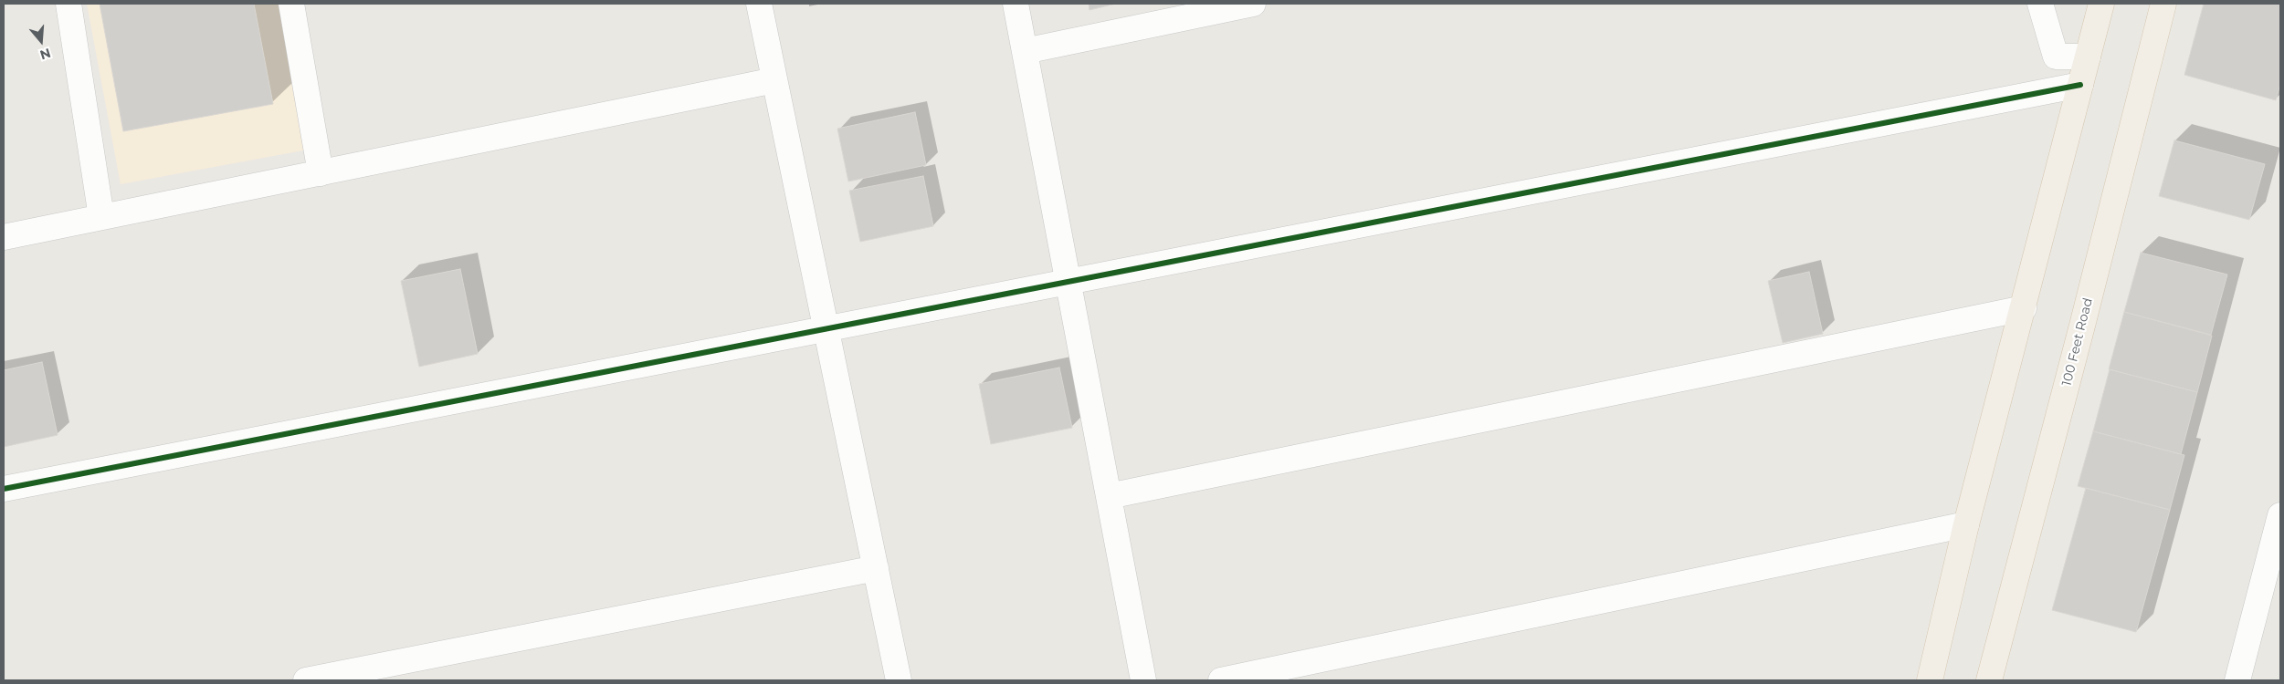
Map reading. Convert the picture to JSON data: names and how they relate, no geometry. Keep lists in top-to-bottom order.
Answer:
{
  "streets": {
    "main road": ["100 Feet Road"]
  },
  "north": "bottom"
}
